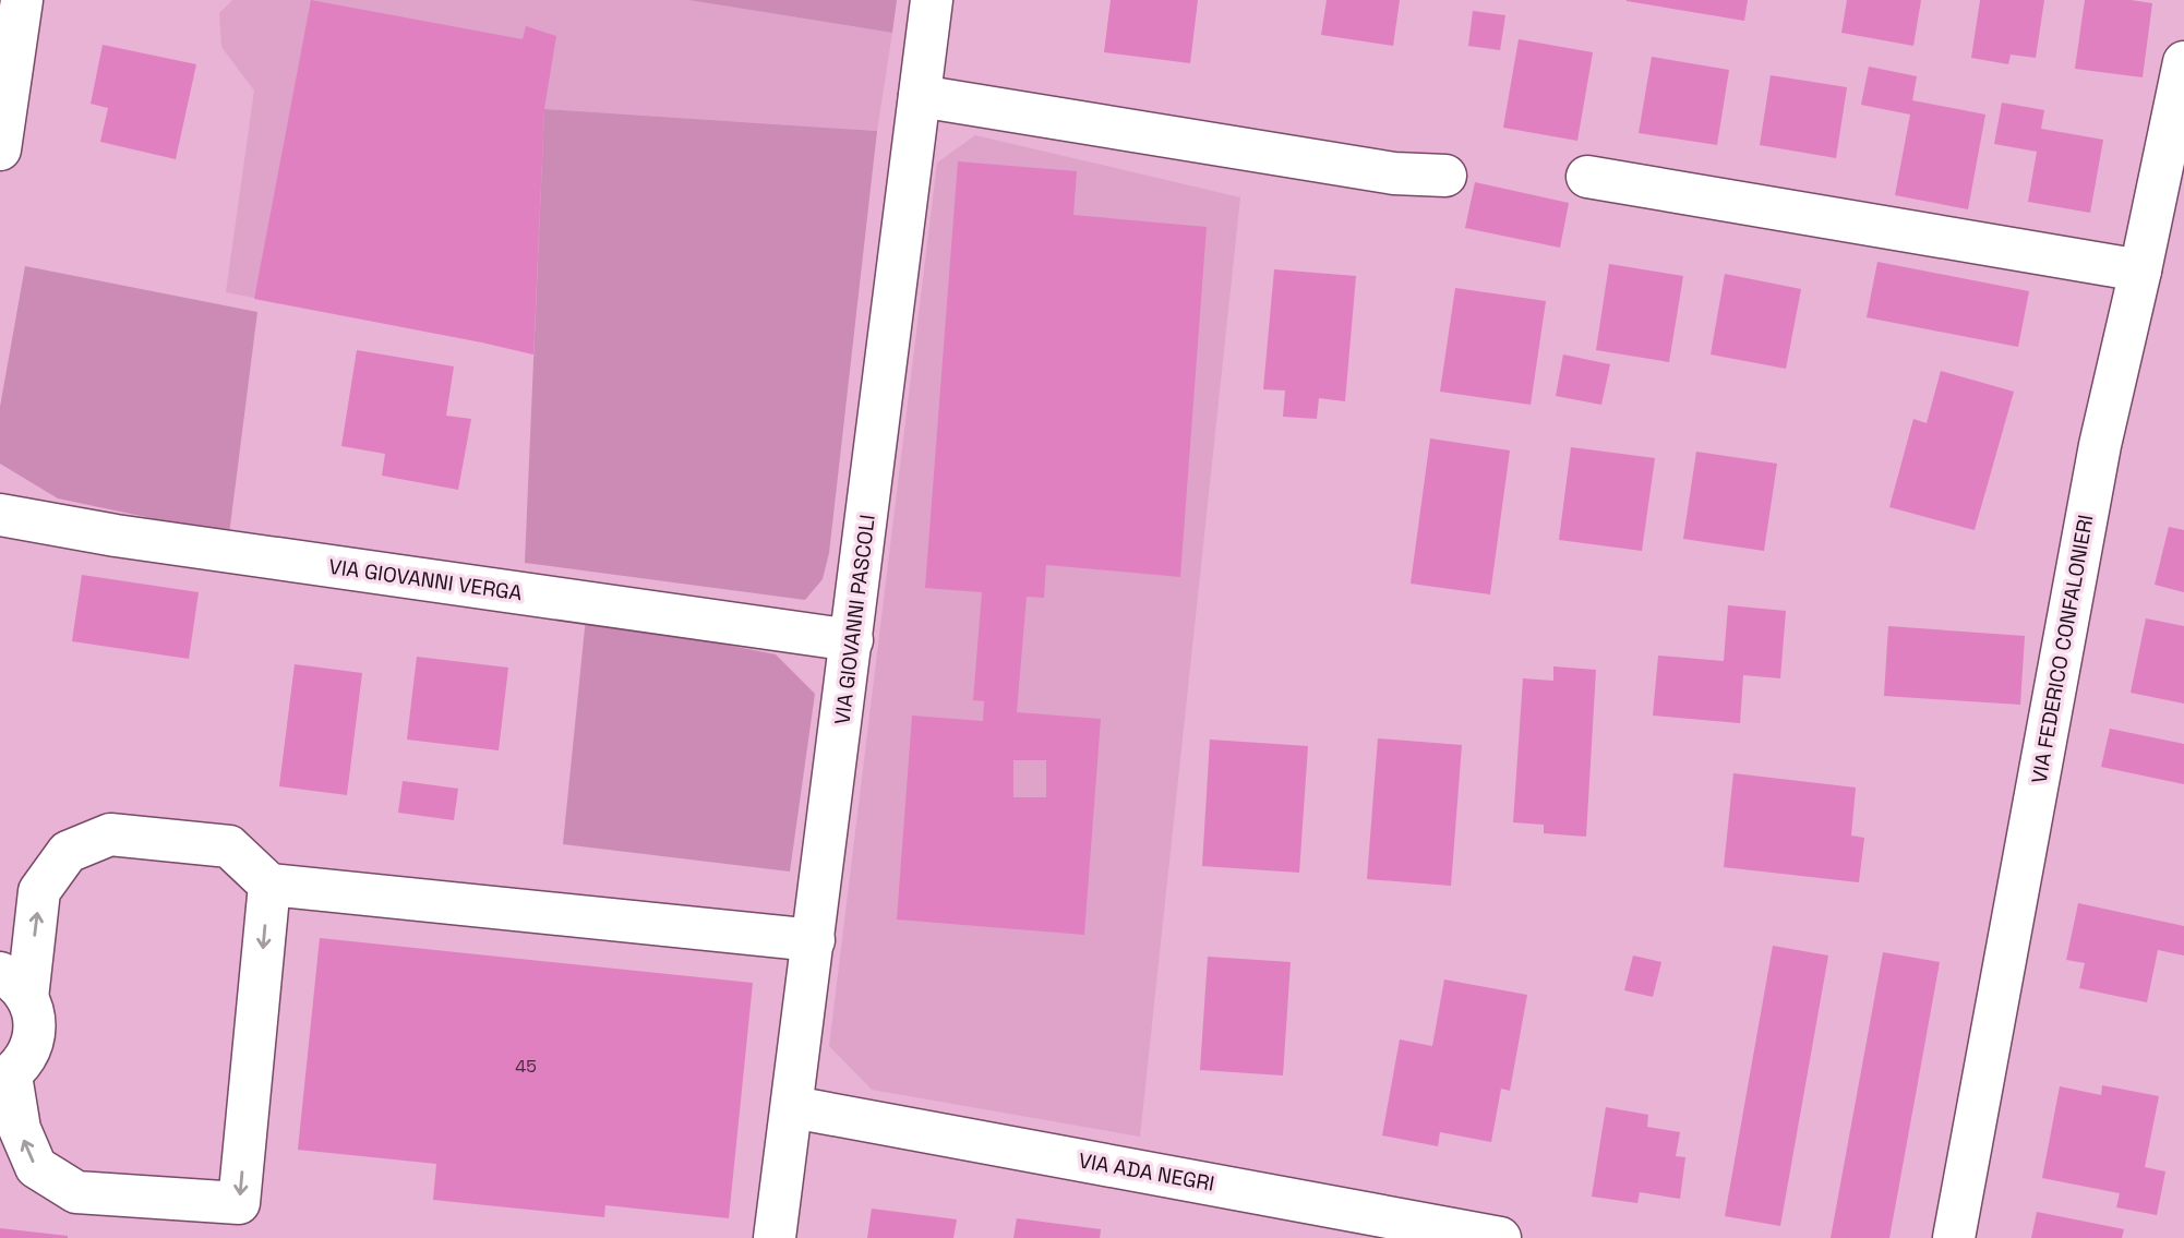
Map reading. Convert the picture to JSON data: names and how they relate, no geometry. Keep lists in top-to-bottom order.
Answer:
{
  "streets": {
    "street": [
      "VIA GIOVANNI VERGA",
      "VIA GIOVANNI PASCOLI",
      "VIA FEDERICO CONFALONIERI",
      "VIA ADA NEGRI"
    ]
  },
  "crossings": [
    ["VIA GIOVANNI VERGA", "VIA GIOVANNI PASCOLI"],
    ["VIA GIOVANNI PASCOLI", "VIA ADA NEGRI"]
  ],
  "house_numbers": ["45"]
}
